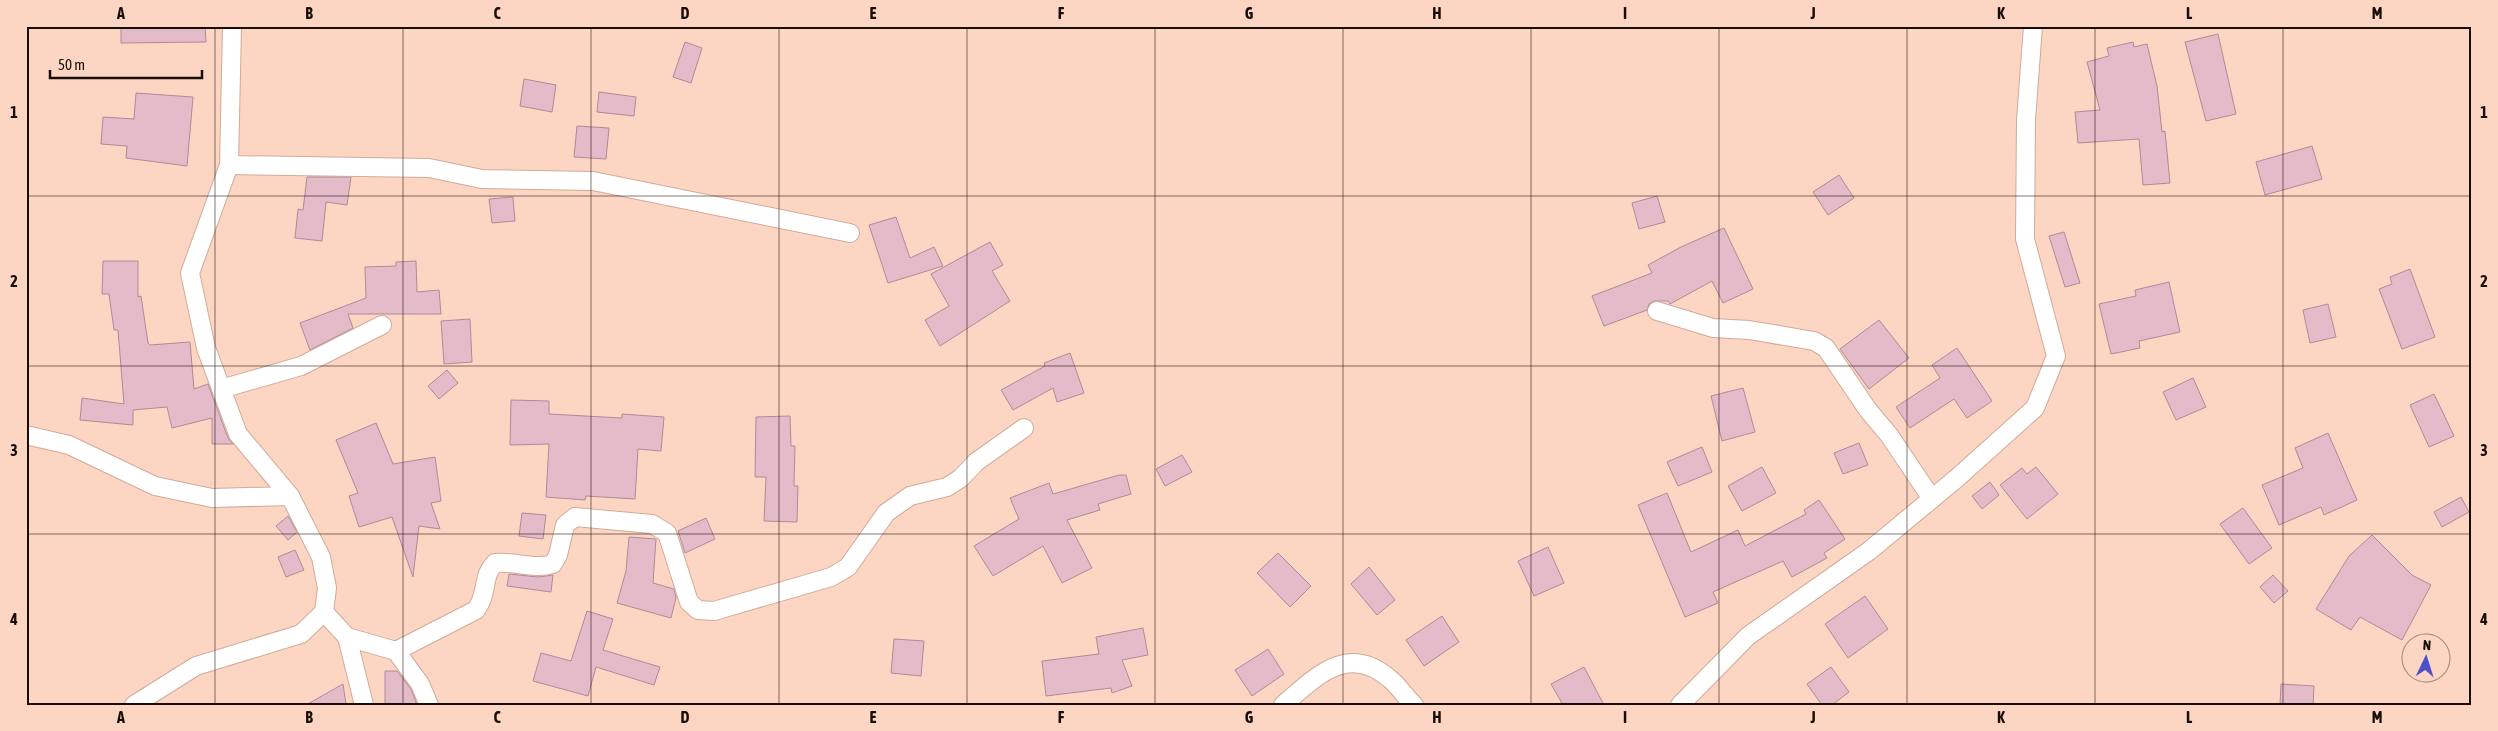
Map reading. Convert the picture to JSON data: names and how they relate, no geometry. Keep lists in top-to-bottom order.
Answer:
{
  "scale_bar": "50 m",
  "north": "top",
  "grid": {
    "columns": [
      "A",
      "B",
      "C",
      "D",
      "E",
      "F",
      "G",
      "H",
      "I",
      "J",
      "K",
      "L",
      "M"
    ],
    "rows": [
      "1",
      "2",
      "3",
      "4"
    ]
  }
}
